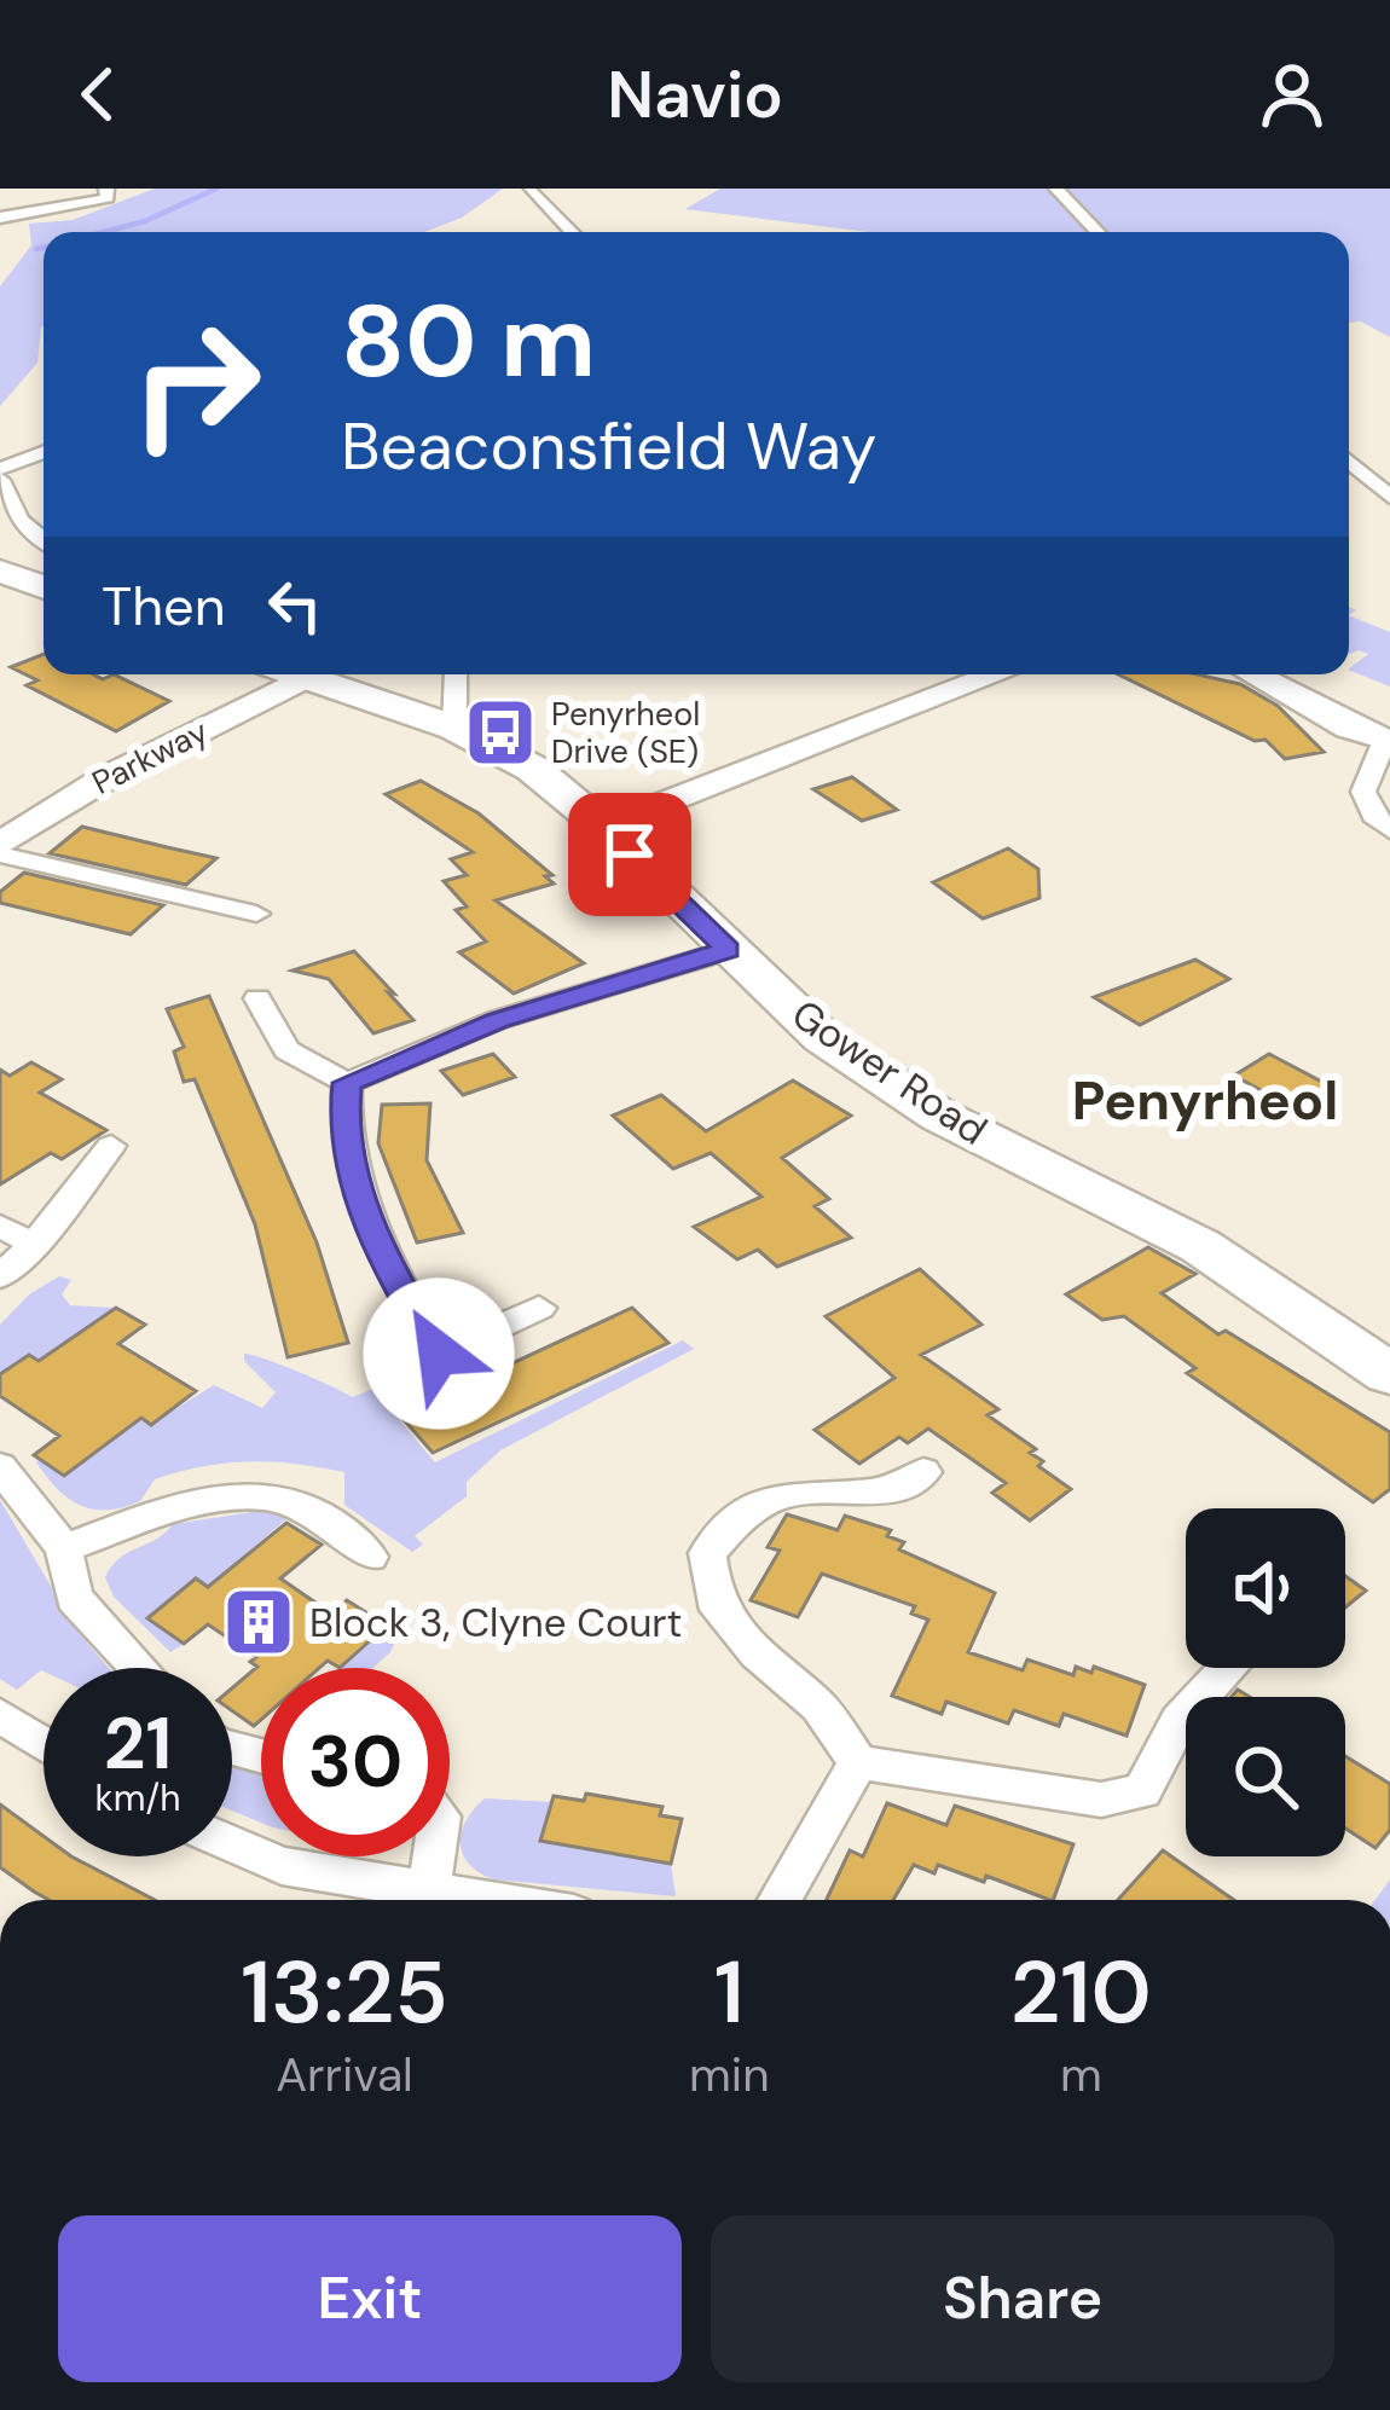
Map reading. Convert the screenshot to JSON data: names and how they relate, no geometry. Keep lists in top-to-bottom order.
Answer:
{
  "streets": {
    "main road": ["Gower Road"],
    "street": ["Parkway"]
  },
  "crossings": [
    ["Parkway", "Gower Road"]
  ],
  "districts": ["Penyrheol"],
  "places": {
    "bus stop": ["Penyrheol Drive (SE)"],
    "building": ["Block 3, Clyne Court"]
  },
  "page": {
    "header": "Navio",
    "turn": ["80 m", "Beaconsfield Way"],
    "then": "Then",
    "speed": "21 km/h",
    "limit": "30",
    "eta": [
      "13:25",
      "Arrival",
      "1",
      "min",
      "210",
      "m"
    ],
    "buttons": ["Exit", "Share"]
  }
}
